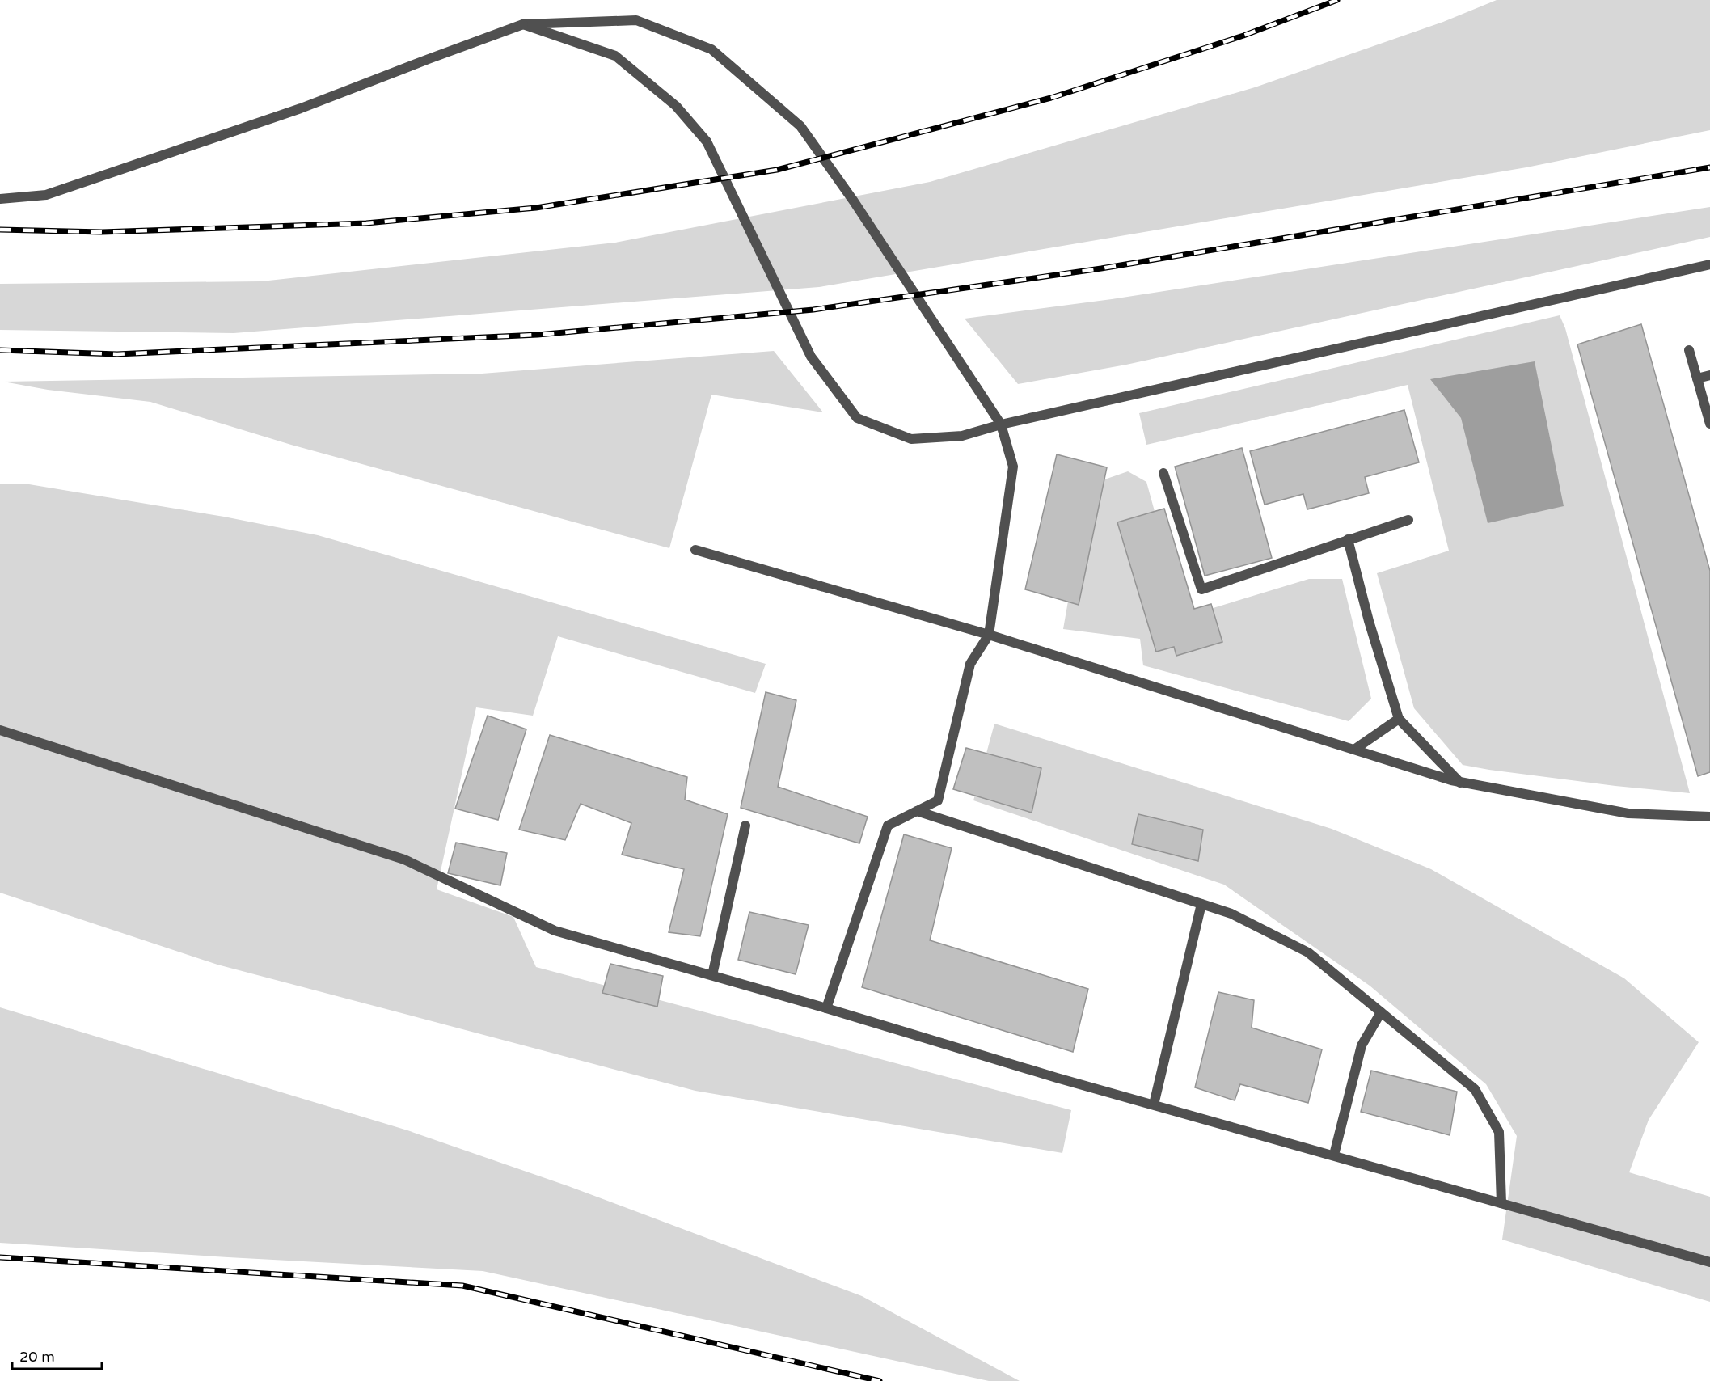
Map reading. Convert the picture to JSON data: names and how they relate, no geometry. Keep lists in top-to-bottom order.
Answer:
{
  "scale_bar": "20 m"
}
